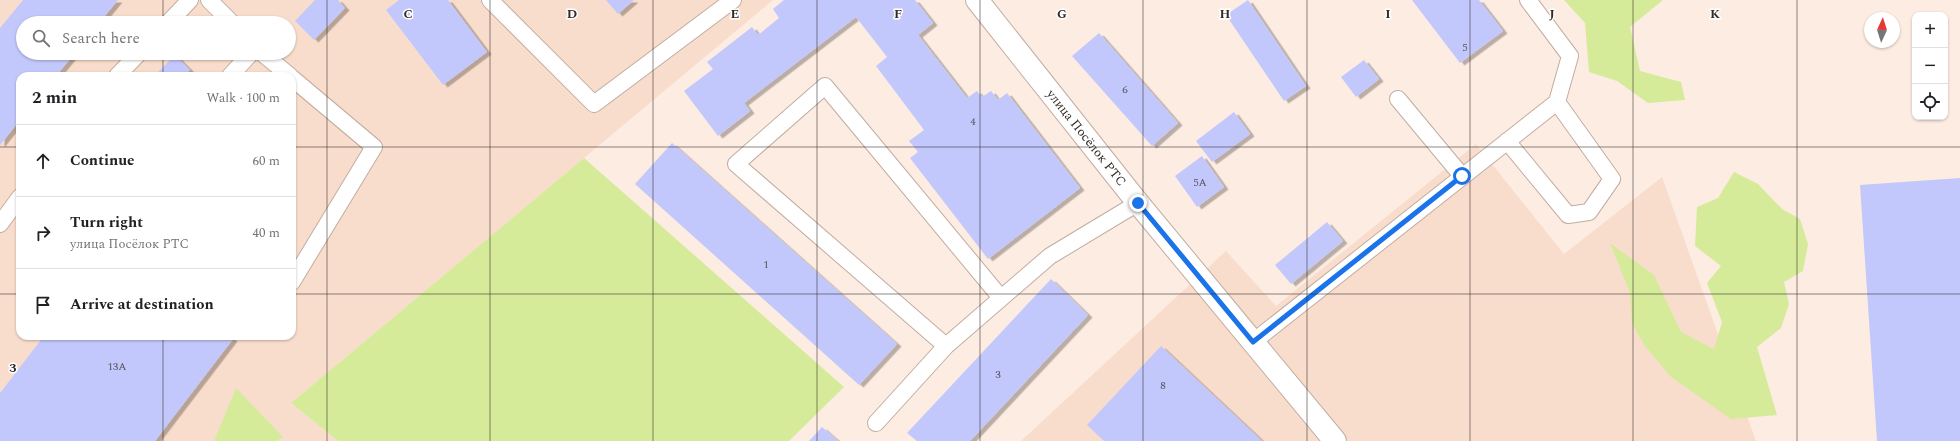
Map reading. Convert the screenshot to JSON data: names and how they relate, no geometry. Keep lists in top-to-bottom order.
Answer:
{
  "streets": {
    "street": ["улица Посёлок РТС"]
  },
  "house_numbers": [
    "5",
    "6",
    "4",
    "5А",
    "1",
    "13А",
    "3",
    "8"
  ],
  "north": "top",
  "page": {
    "map_buttons": ["+", "−"],
    "search": "Search here",
    "heading": ["2 min", "Walk · 100 m"],
    "list": [
      ["Continue", "60 m"],
      ["Turn right", "улица Посёлок РТС", "40 m"],
      "Arrive at destination"
    ]
  },
  "grid": {
    "columns": [
      "C",
      "D",
      "E",
      "F",
      "G",
      "H",
      "I",
      "J",
      "K"
    ],
    "rows": ["3"]
  }
}
